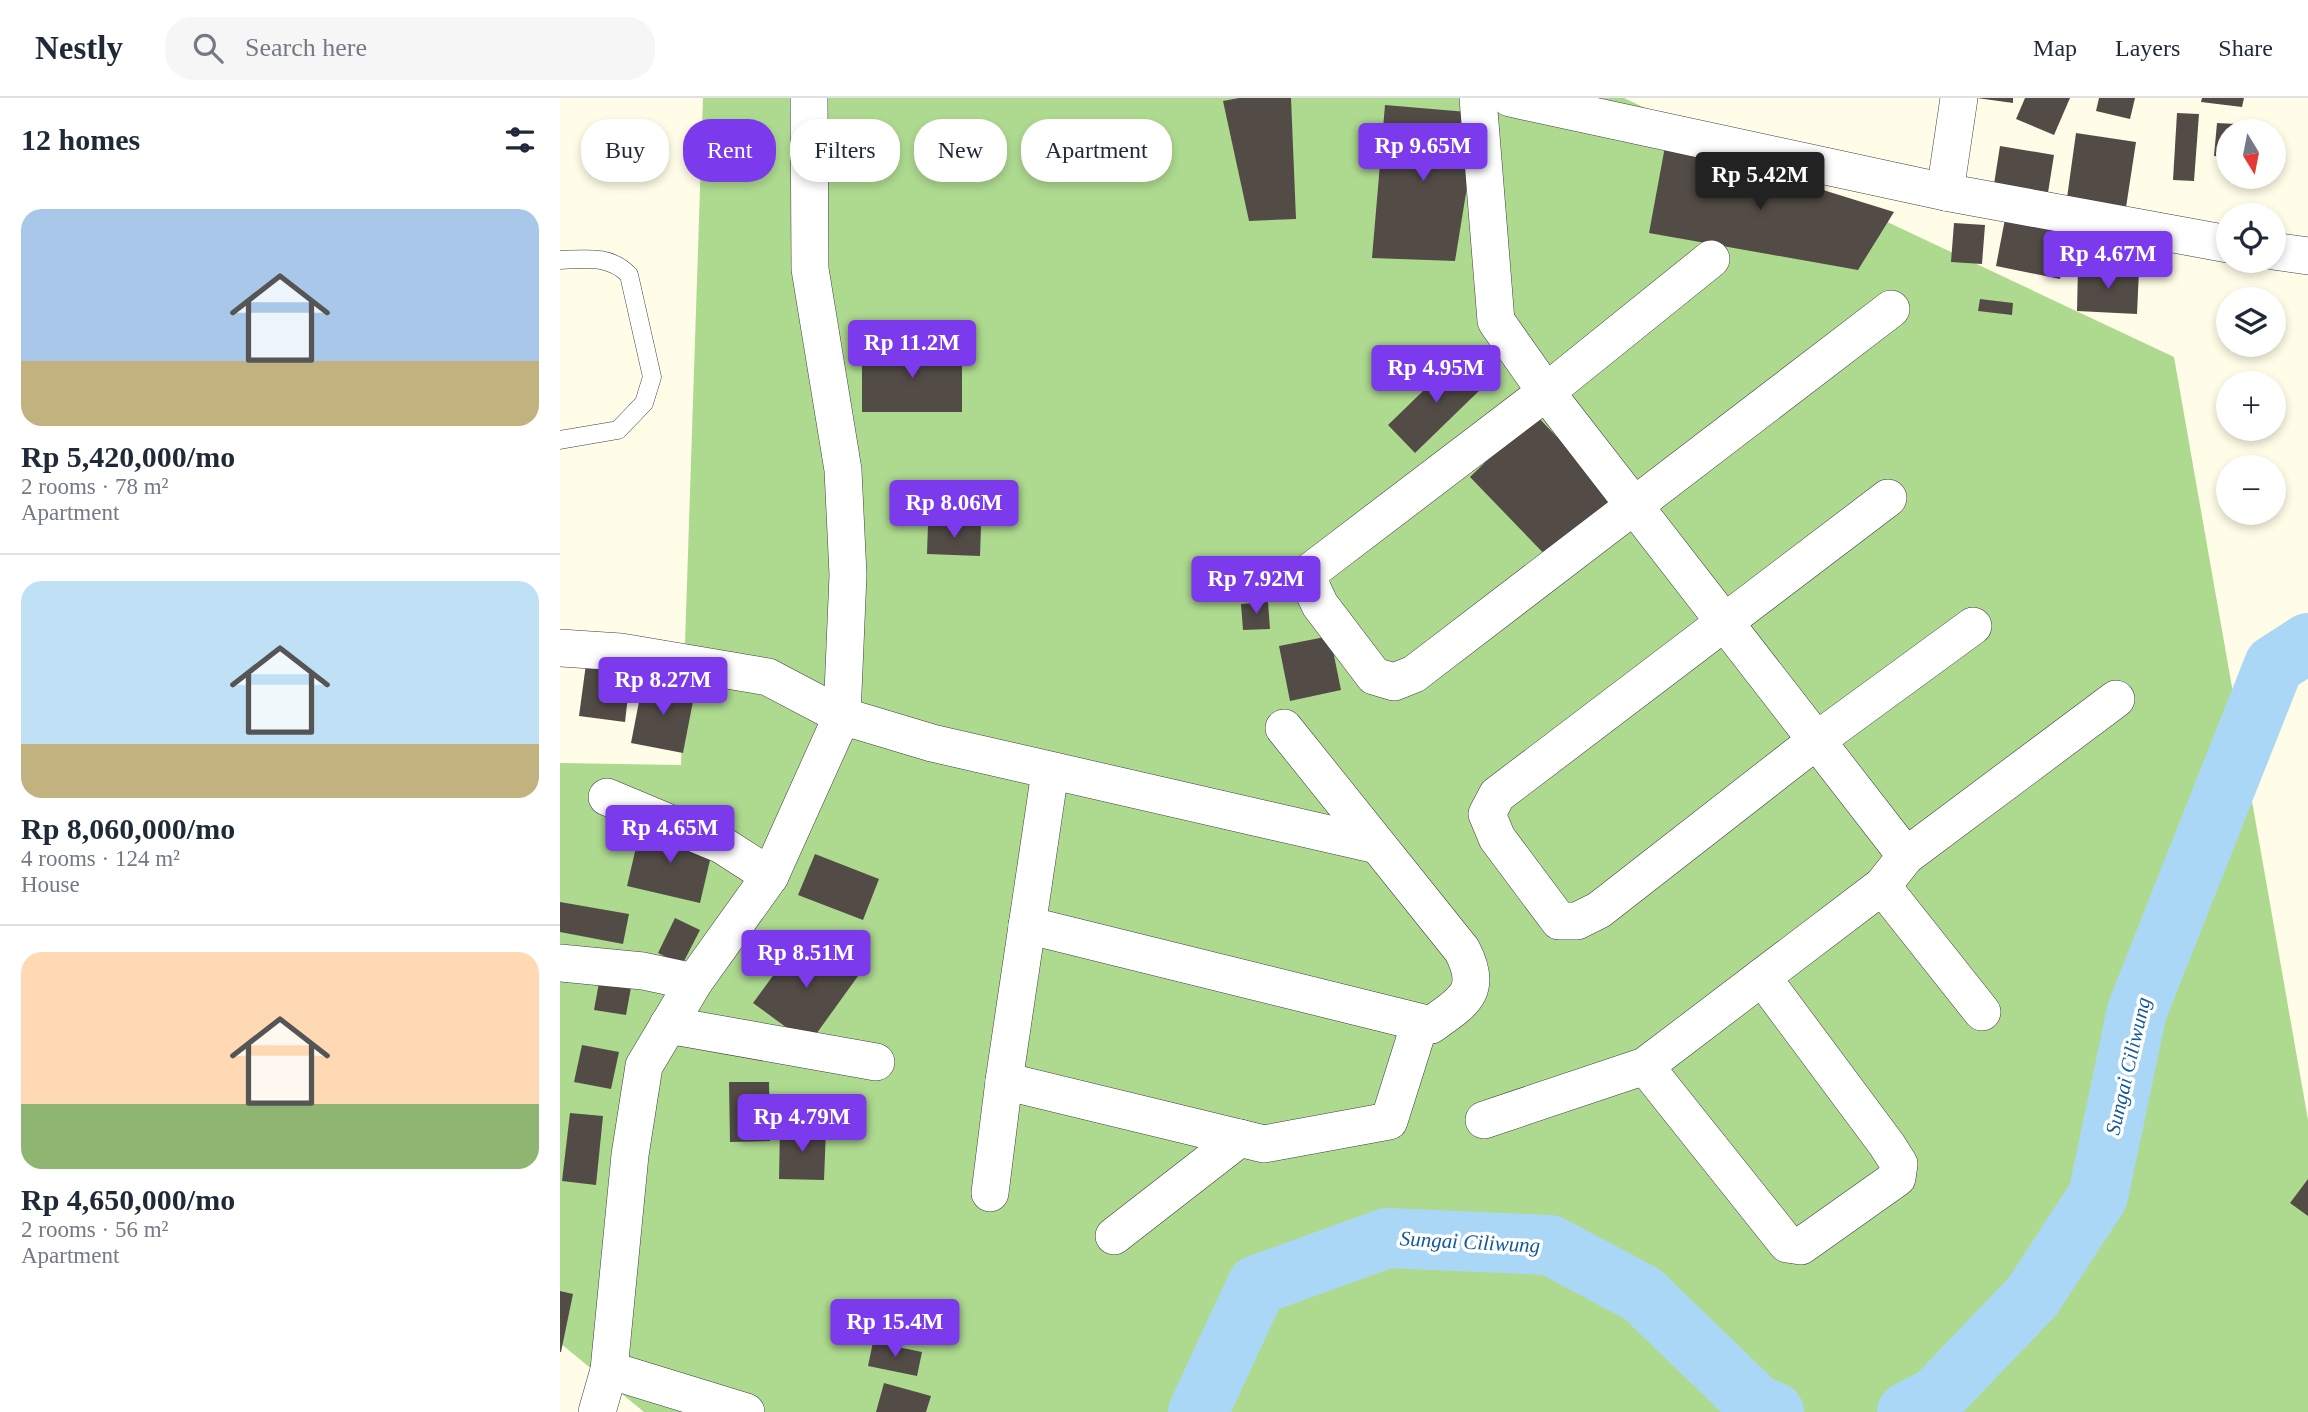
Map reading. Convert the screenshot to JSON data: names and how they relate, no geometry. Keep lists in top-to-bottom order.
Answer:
{
  "water": ["Sungai Ciliwung"],
  "north": "bottom",
  "page": {
    "header": "Nestly",
    "search": "Search here",
    "nav": ["Map", "Layers", "Share"],
    "heading": "12 homes",
    "map_buttons": ["+", "−"],
    "chip": [
      "Buy",
      "Rent",
      "Filters",
      "New",
      "Apartment"
    ],
    "price": [
      "Rp 9.65M",
      "Rp 5.42M",
      "Rp 4.67M",
      "Rp 11.2M",
      "Rp 4.95M",
      "Rp 8.06M",
      "Rp 7.92M",
      "Rp 8.27M",
      "Rp 4.65M",
      "Rp 8.51M",
      "Rp 4.79M",
      "Rp 15.4M"
    ],
    "list": [
      {
        "name": "Rp 5,420,000/mo",
        "note": "2 rooms · 78 m² · Apartment"
      },
      {
        "name": "Rp 8,060,000/mo",
        "note": "4 rooms · 124 m² · House"
      },
      {
        "name": "Rp 4,650,000/mo",
        "note": "2 rooms · 56 m² · Apartment"
      }
    ]
  }
}
